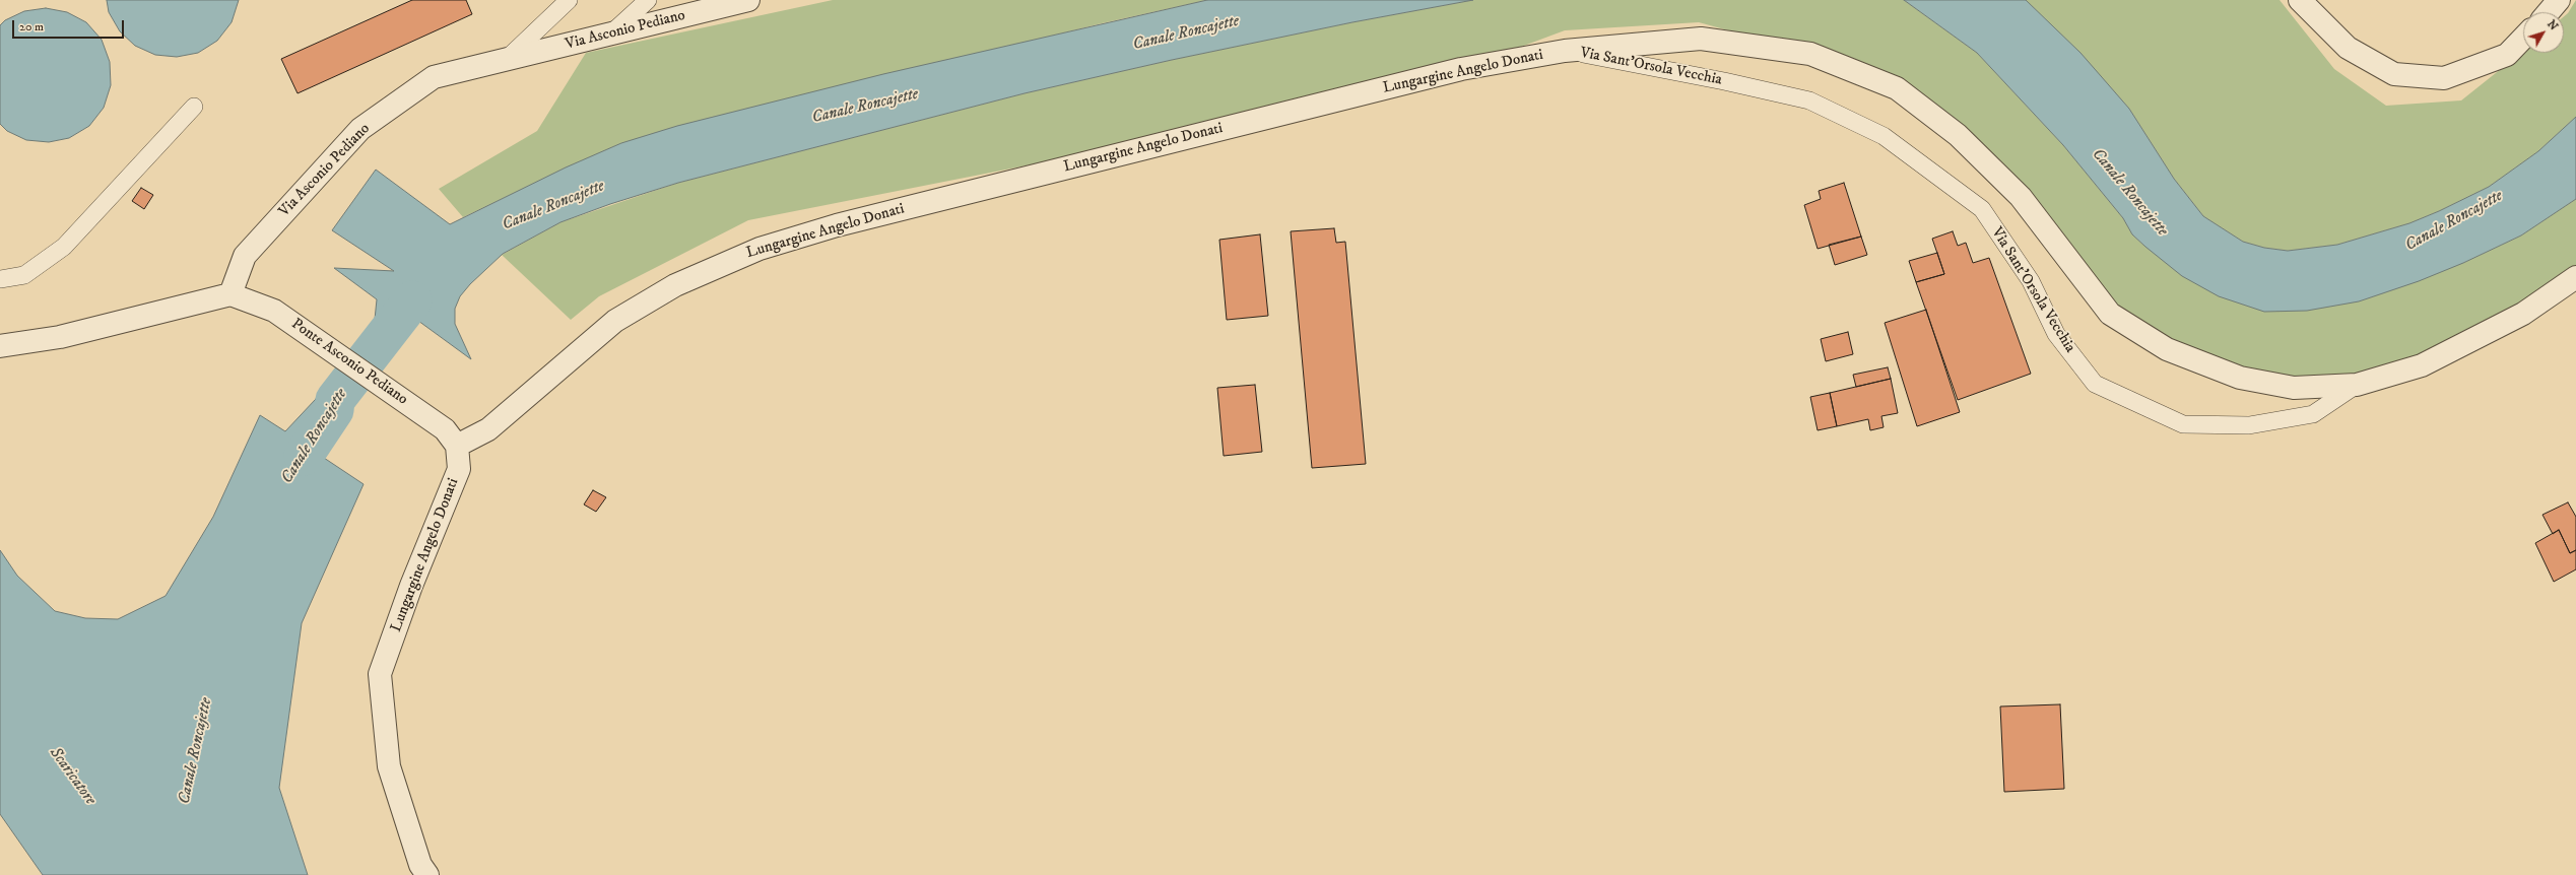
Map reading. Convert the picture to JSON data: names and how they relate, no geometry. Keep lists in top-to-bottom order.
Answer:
{
  "streets": {
    "street": [
      "Via Asconio Pediano",
      "Via Sant'Orsola Vecchia",
      "Lungargine Angelo Donati",
      "Ponte Asconio Pediano"
    ]
  },
  "crossings": [
    ["Via Asconio Pediano", "Ponte Asconio Pediano"],
    ["Via Sant'Orsola Vecchia", "Lungargine Angelo Donati"],
    ["Lungargine Angelo Donati", "Ponte Asconio Pediano"]
  ],
  "water": ["Canale Roncajette", "Scaricatore"],
  "scale_bar": "20 m",
  "north": "top right"
}
